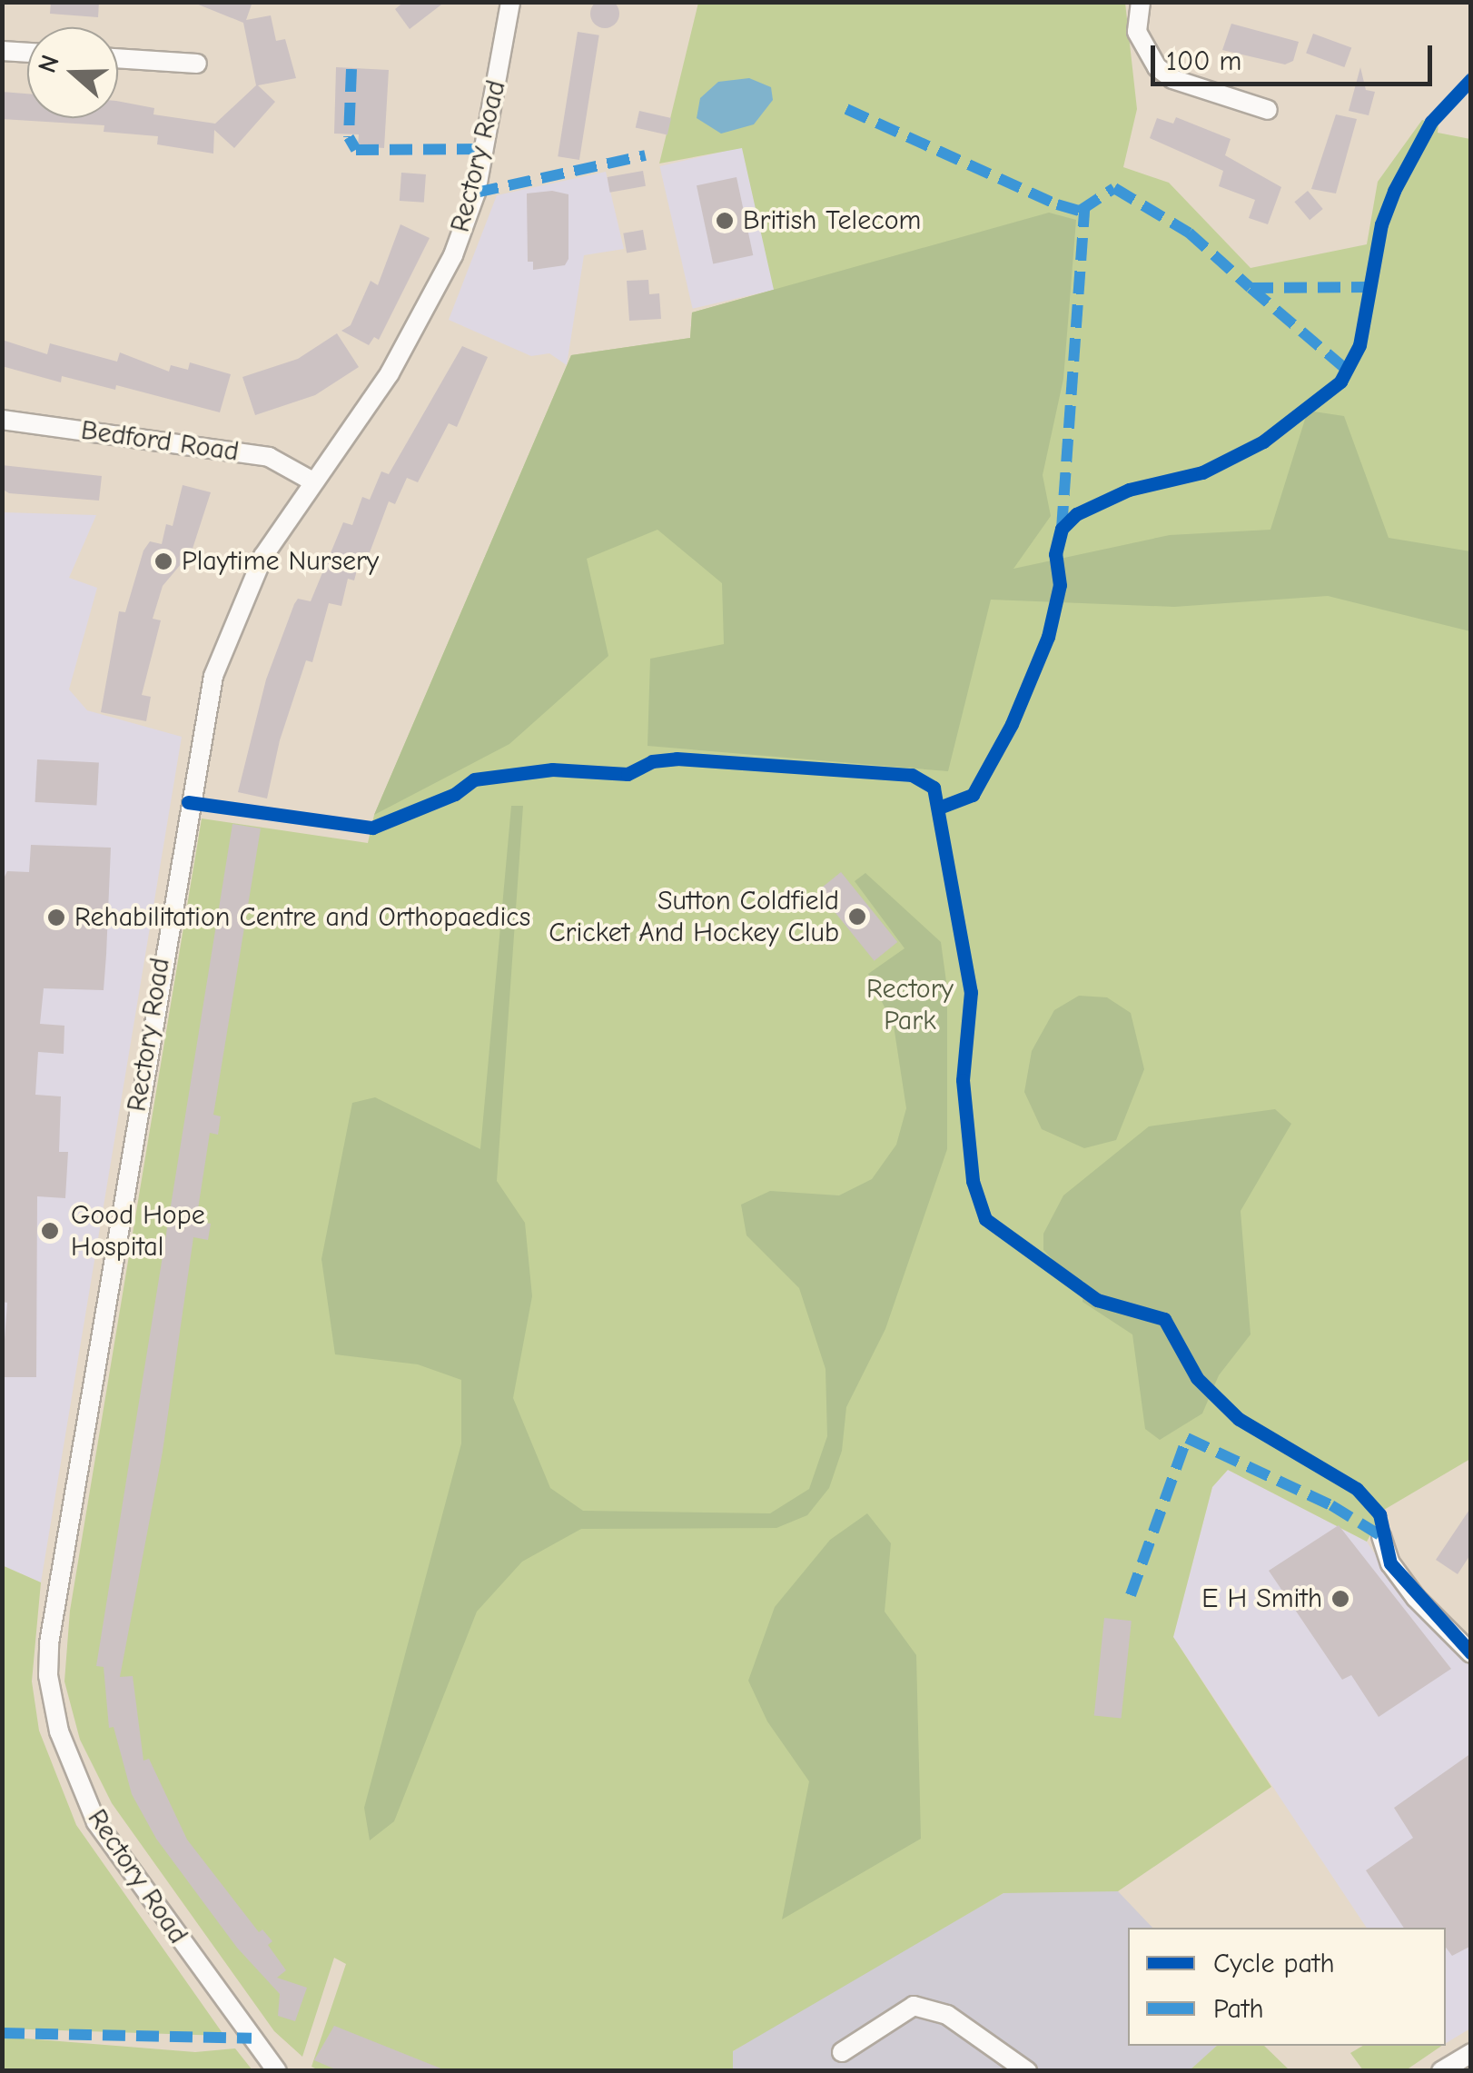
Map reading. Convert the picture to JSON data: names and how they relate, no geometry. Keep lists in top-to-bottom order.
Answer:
{
  "streets": {
    "street": ["Rectory Road", "Bedford Road"]
  },
  "crossings": [
    ["Rectory Road", "Bedford Road"]
  ],
  "parks": ["Rectory Park"],
  "places": [
    "British Telecom",
    "Playtime Nursery",
    "Sutton Coldfield Cricket And Hockey Club",
    "Rehabilitation Centre and Orthopaedics",
    "Good Hope Hospital",
    "E H Smith"
  ],
  "legend": ["Cycle path", "Path"],
  "scale_bar": "100 m",
  "north": "left"
}
